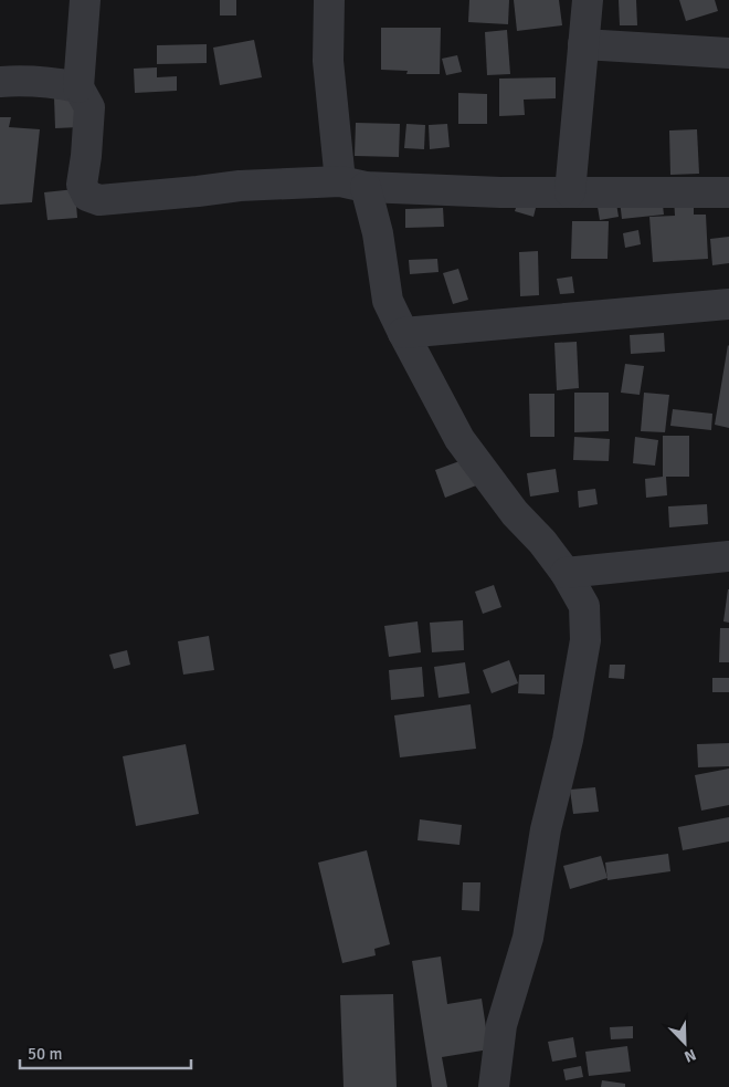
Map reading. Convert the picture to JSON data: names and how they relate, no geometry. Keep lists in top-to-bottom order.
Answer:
{
  "scale_bar": "50 m",
  "north": "bottom right"
}
